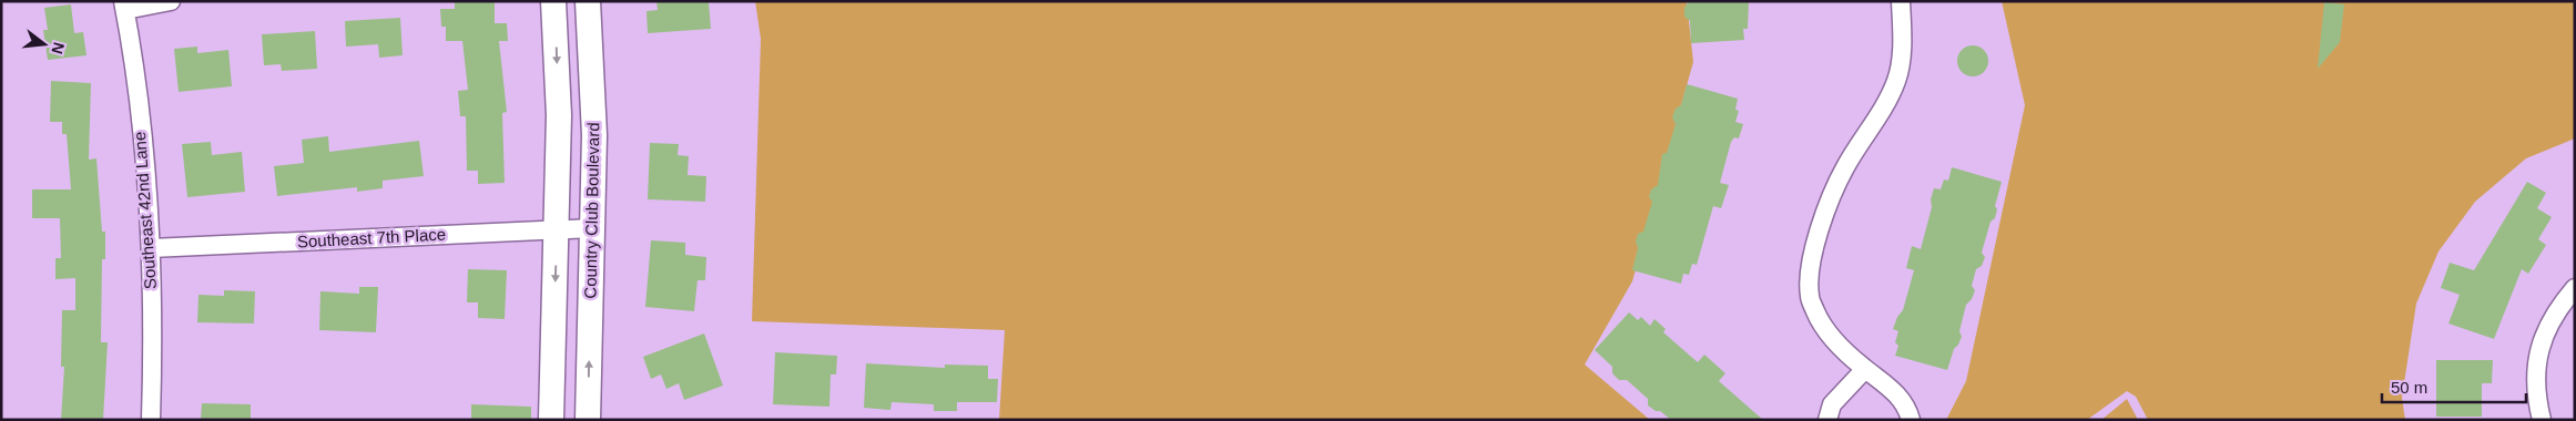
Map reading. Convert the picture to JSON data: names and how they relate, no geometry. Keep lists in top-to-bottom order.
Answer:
{
  "streets": {
    "main road": ["Country Club Boulevard"],
    "street": ["Southeast 42nd Lane", "Southeast 7th Place"]
  },
  "crossings": [
    ["Southeast 42nd Lane", "Southeast 7th Place"],
    ["Country Club Boulevard", "Southeast 7th Place"]
  ],
  "scale_bar": "50 m",
  "north": "right"
}
